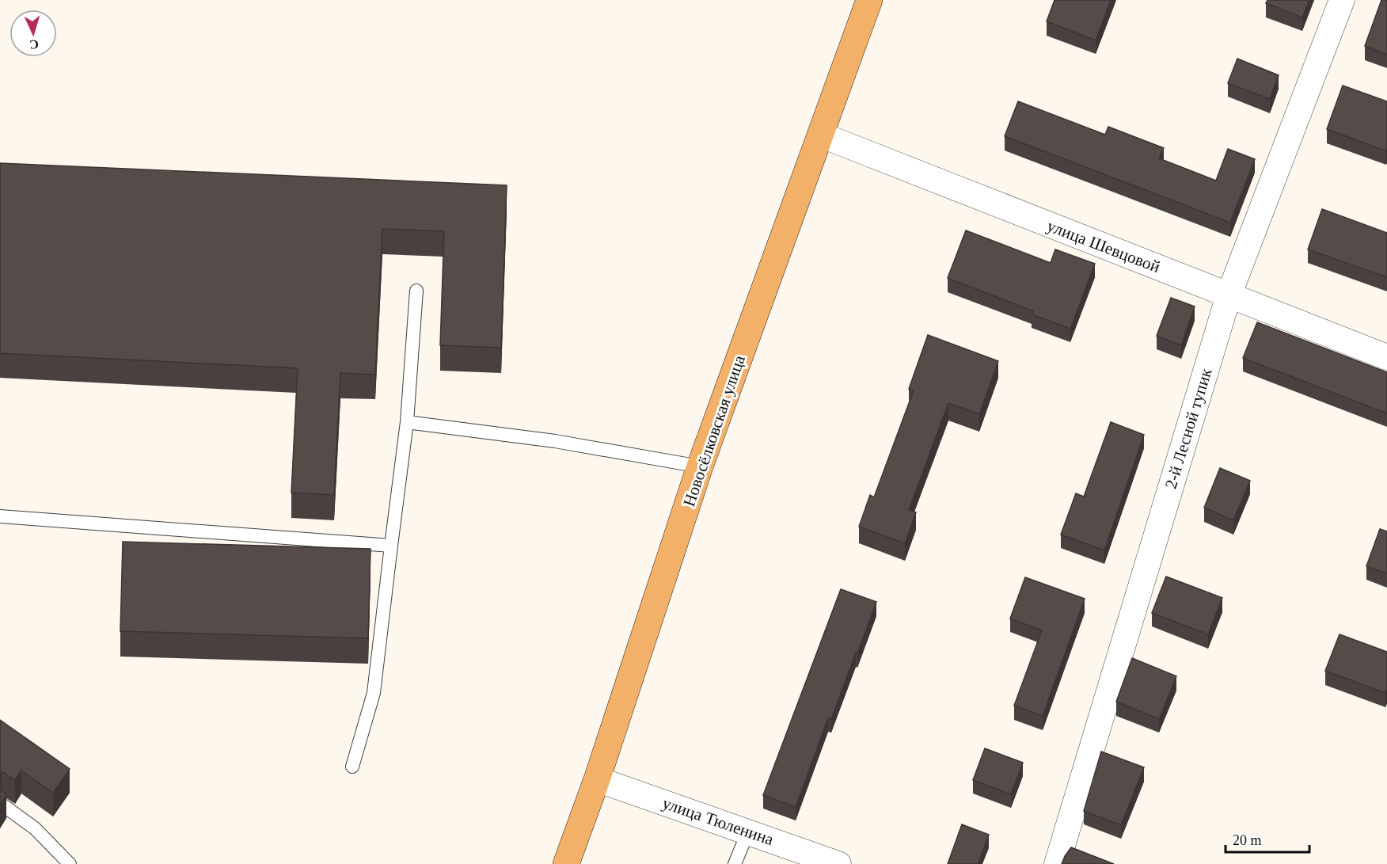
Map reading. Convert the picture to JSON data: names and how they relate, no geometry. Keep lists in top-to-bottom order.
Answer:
{
  "streets": {
    "main road": ["Новосёлковская улица"],
    "street": ["улица Шевцовой", "2-й Лесной тупик", "улица Тюленина"]
  },
  "crossings": [
    ["улица Шевцовой", "2-й Лесной тупик"],
    ["улица Шевцовой", "Новосёлковская улица"],
    ["Новосёлковская улица", "улица Тюленина"]
  ],
  "scale_bar": "20 m",
  "north": "bottom"
}
